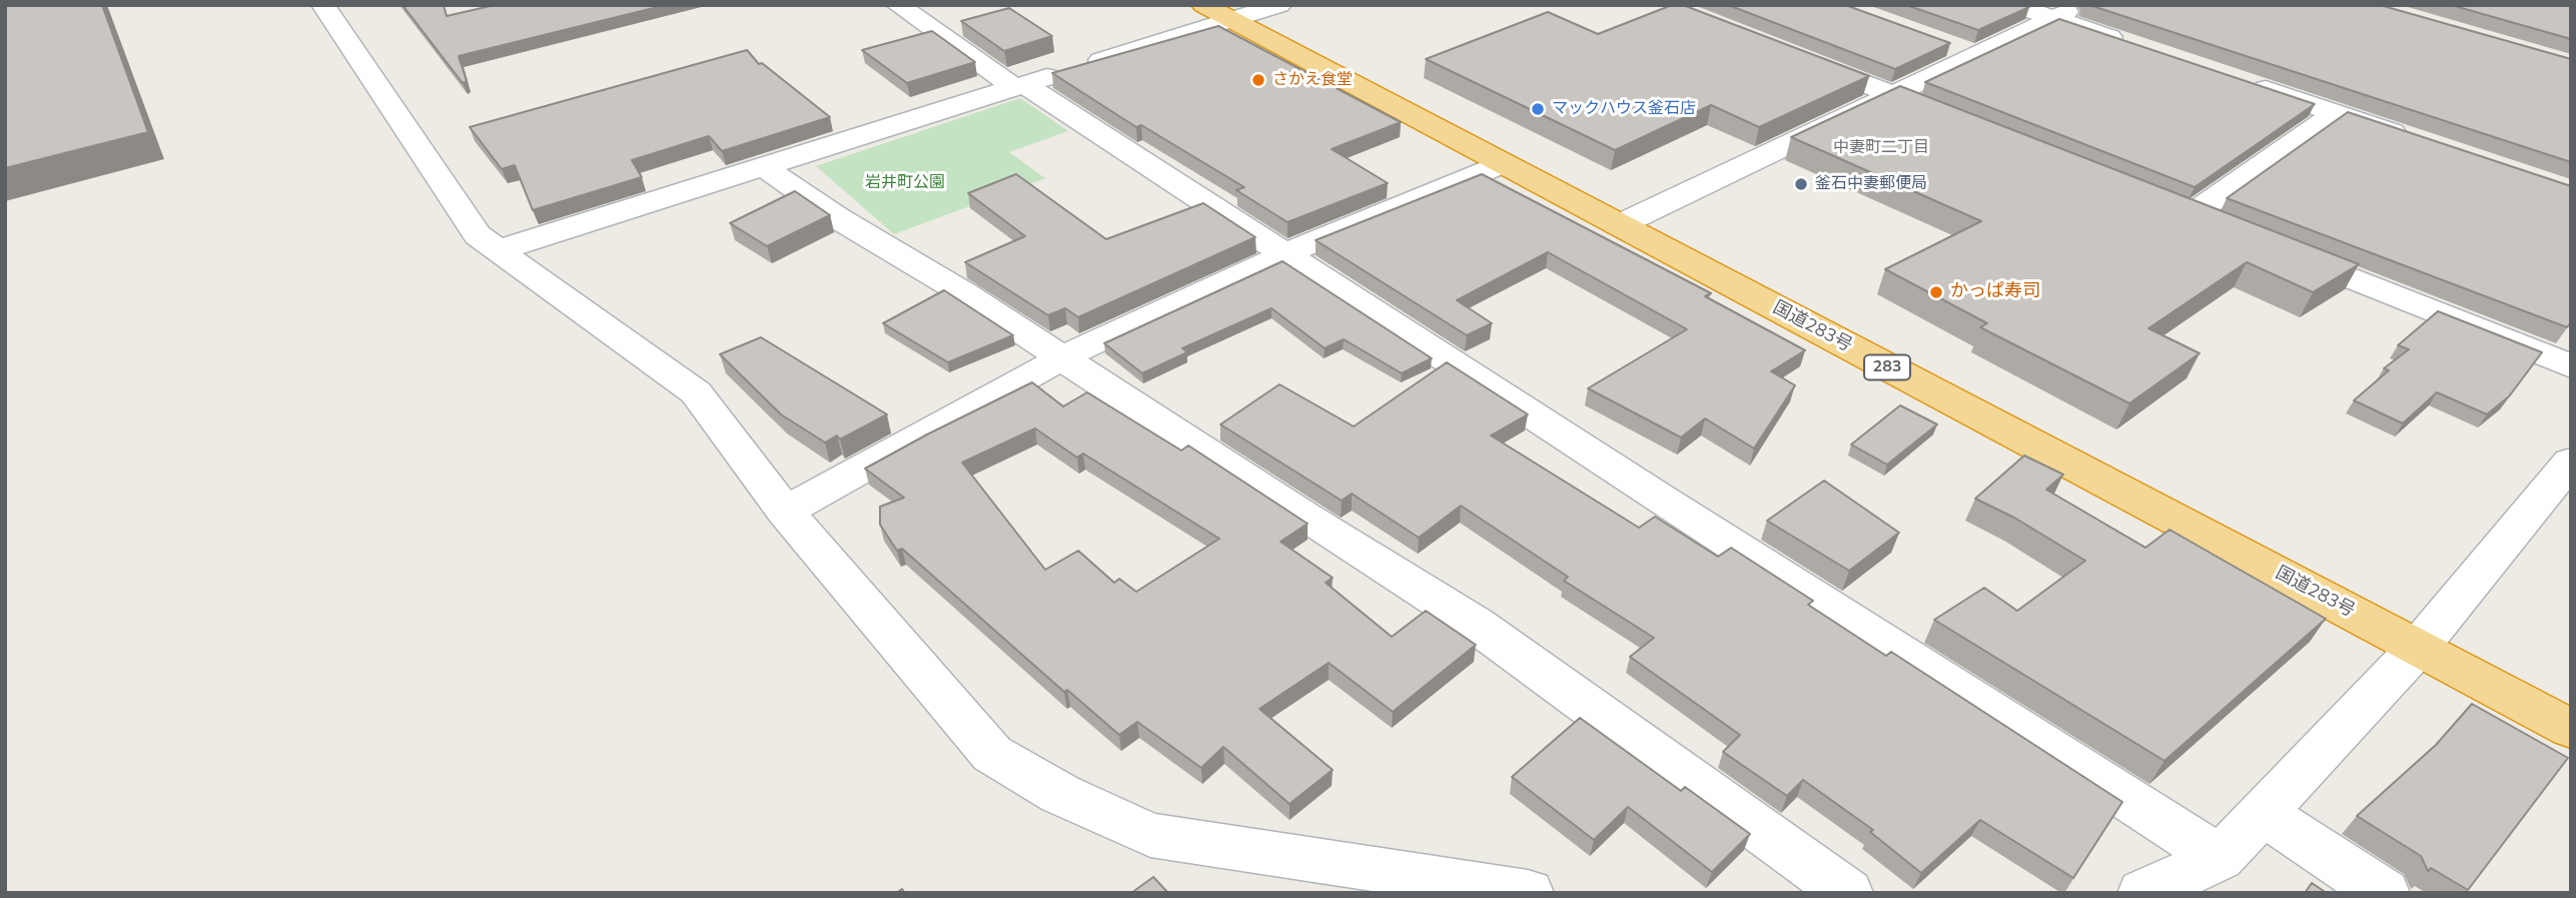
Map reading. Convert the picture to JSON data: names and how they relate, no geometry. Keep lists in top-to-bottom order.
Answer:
{
  "streets": {
    "highway": ["国道283号", "283"]
  },
  "districts": ["中妻町二丁目"],
  "parks": ["岩井町公園"],
  "places": [
    "さかえ食堂",
    "マックハウス釜石店",
    "釜石中妻郵便局",
    "かっぱ寿司"
  ]
}
